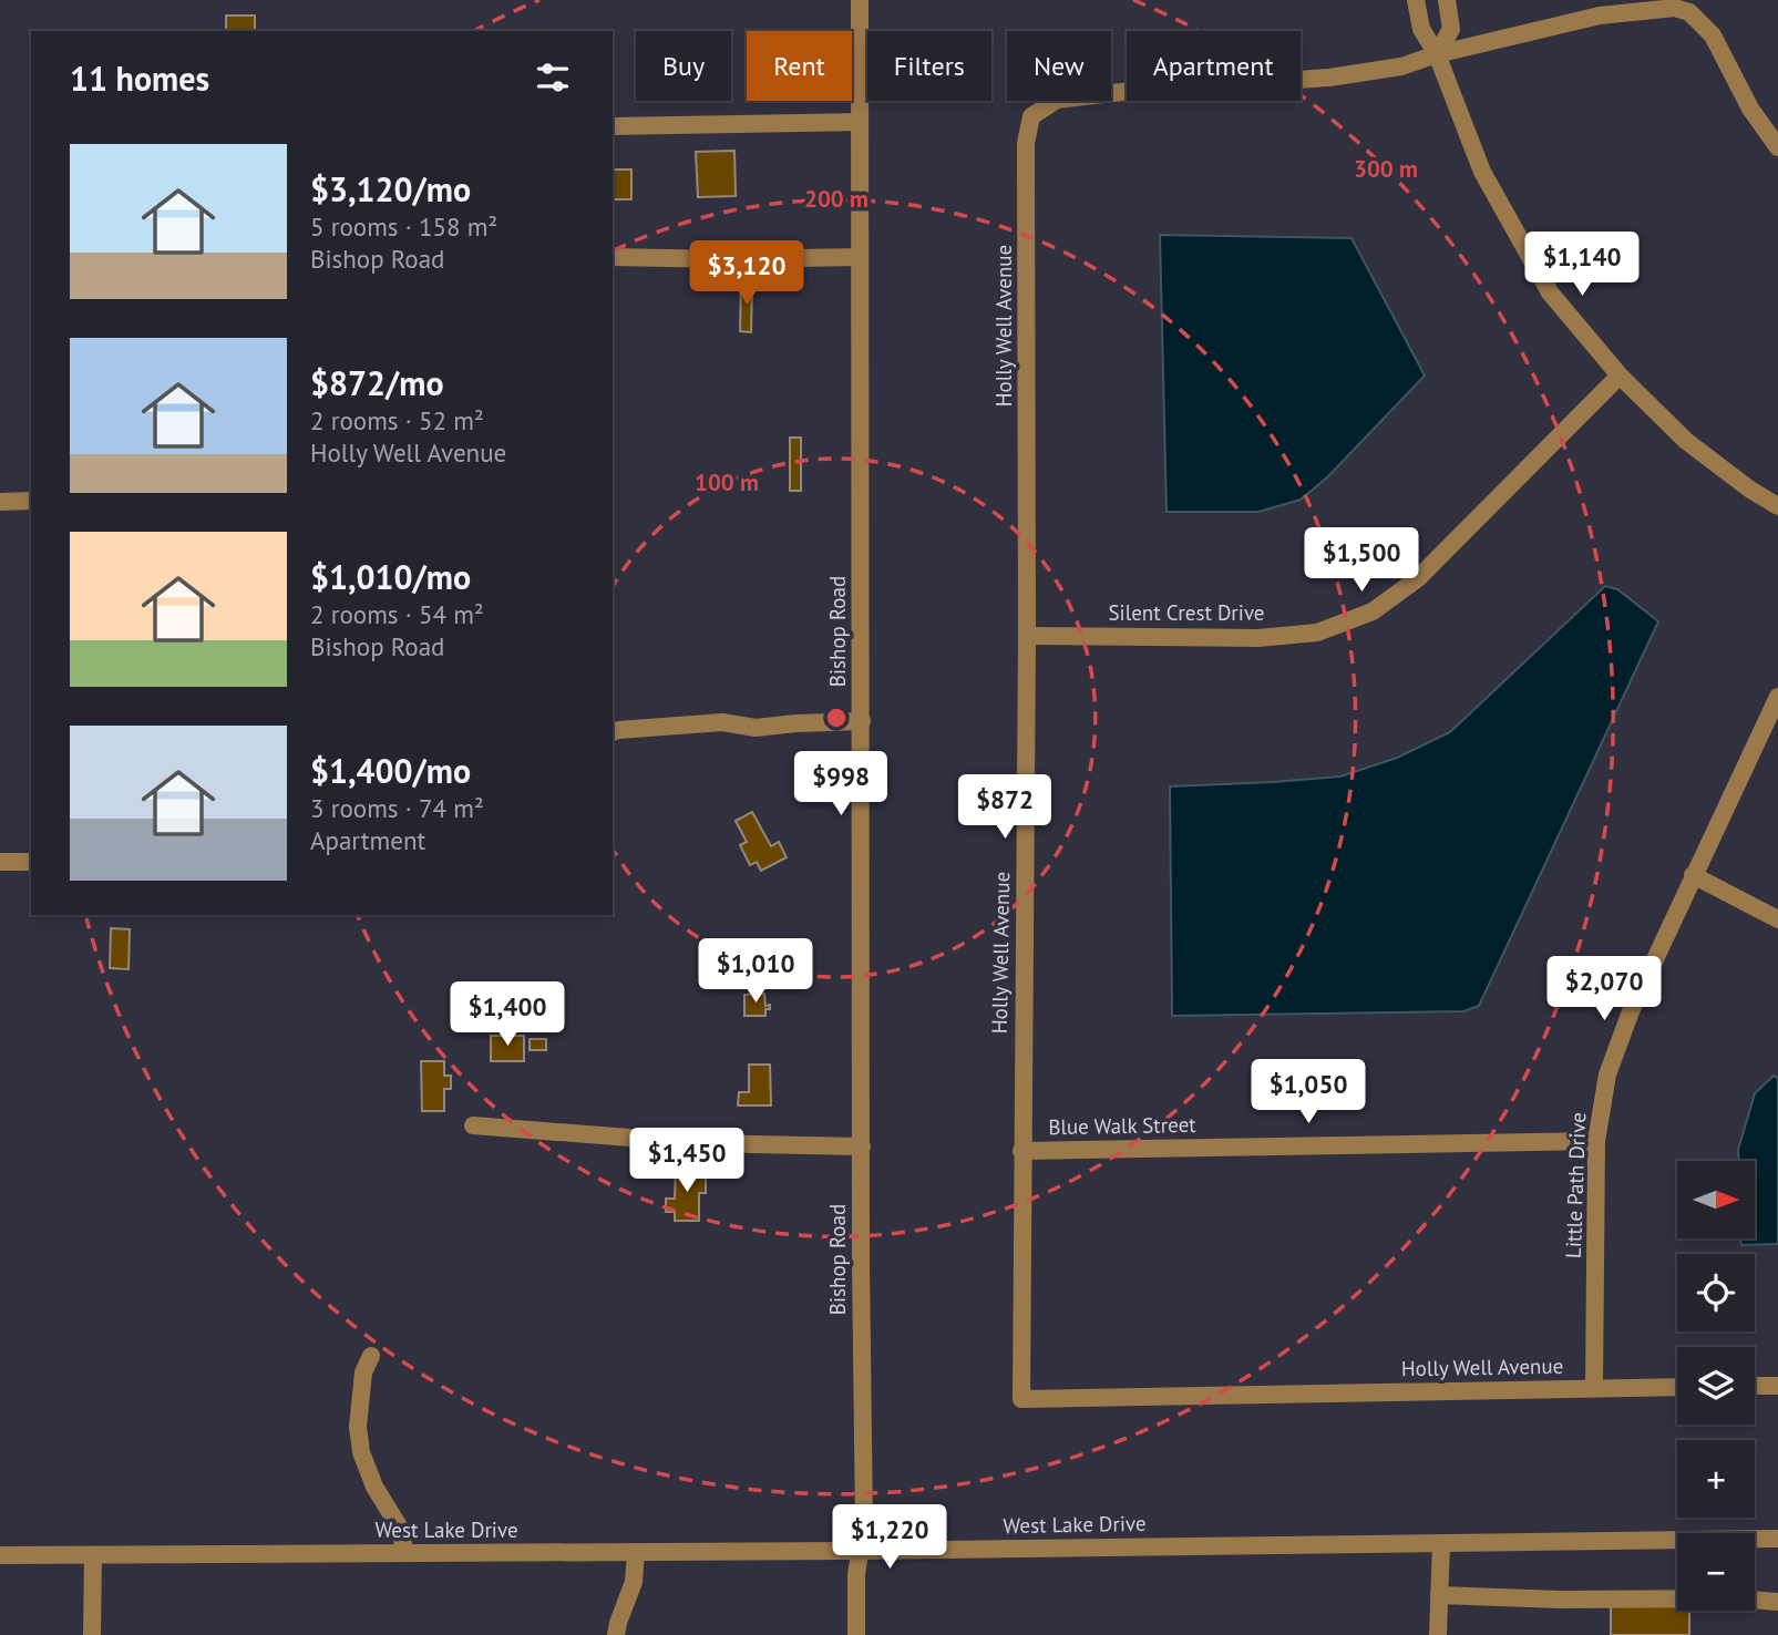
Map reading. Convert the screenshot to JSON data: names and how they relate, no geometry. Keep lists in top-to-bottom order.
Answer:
{
  "streets": {
    "street": [
      "Holly Well Avenue",
      "Silent Crest Drive",
      "Bishop Road",
      "Blue Walk Street",
      "Little Path Drive",
      "West Lake Drive"
    ]
  },
  "crossings": [
    ["Holly Well Avenue", "Silent Crest Drive"],
    ["Holly Well Avenue", "Blue Walk Street"],
    ["Holly Well Avenue", "Little Path Drive"],
    ["Bishop Road", "West Lake Drive"],
    ["Blue Walk Street", "Little Path Drive"]
  ],
  "north": "right",
  "page": {
    "chip": [
      "Buy",
      "Rent",
      "Filters",
      "New",
      "Apartment"
    ],
    "heading": "11 homes",
    "list": [
      {
        "name": "$3,120/mo",
        "note": "5 rooms · 158 m² · Bishop Road"
      },
      {
        "name": "$872/mo",
        "note": "2 rooms · 52 m² · Holly Well Avenue"
      },
      {
        "name": "$1,010/mo",
        "note": "2 rooms · 54 m² · Bishop Road"
      },
      {
        "name": "$1,400/mo",
        "note": "3 rooms · 74 m² · Apartment"
      }
    ],
    "price": [
      "$1,140",
      "$3,120",
      "$1,500",
      "$998",
      "$872",
      "$1,010",
      "$2,070",
      "$1,400",
      "$1,050",
      "$1,450",
      "$1,220"
    ],
    "map_buttons": ["+", "−"]
  },
  "rings": ["300 m", "200 m", "100 m"]
}
